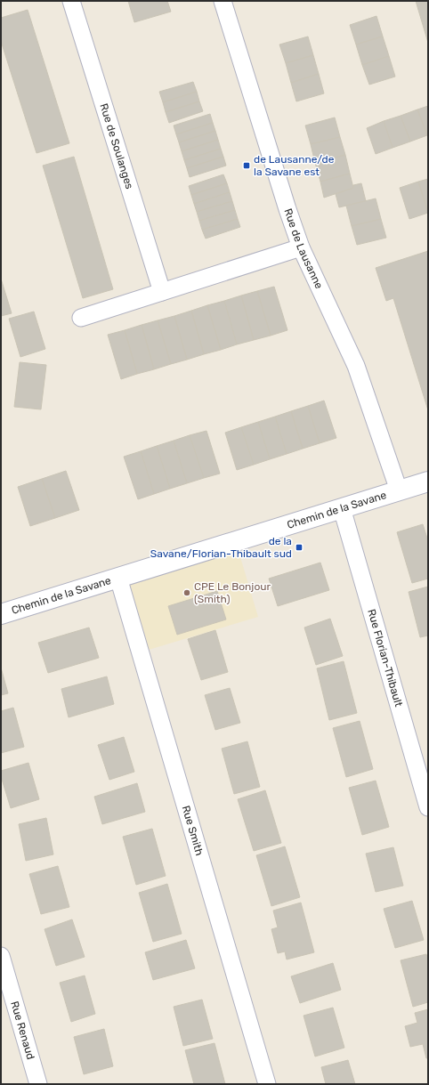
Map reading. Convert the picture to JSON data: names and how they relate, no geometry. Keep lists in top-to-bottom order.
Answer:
{
  "streets": {
    "street": [
      "Rue de Soulanges",
      "Rue de Lausanne",
      "Chemin de la Savane",
      "Rue Florian-Thibault",
      "Rue Smith",
      "Rue Renaud"
    ]
  },
  "crossings": [
    ["Rue de Lausanne", "Chemin de la Savane"],
    ["Chemin de la Savane", "Rue Florian-Thibault"],
    ["Chemin de la Savane", "Rue Smith"]
  ],
  "places": {
    "transit": ["de Lausanne/de la Savane est", "de la Savane/Florian-Thibault sud"],
    "other": ["CPE Le Bonjour (Smith)"]
  }
}
